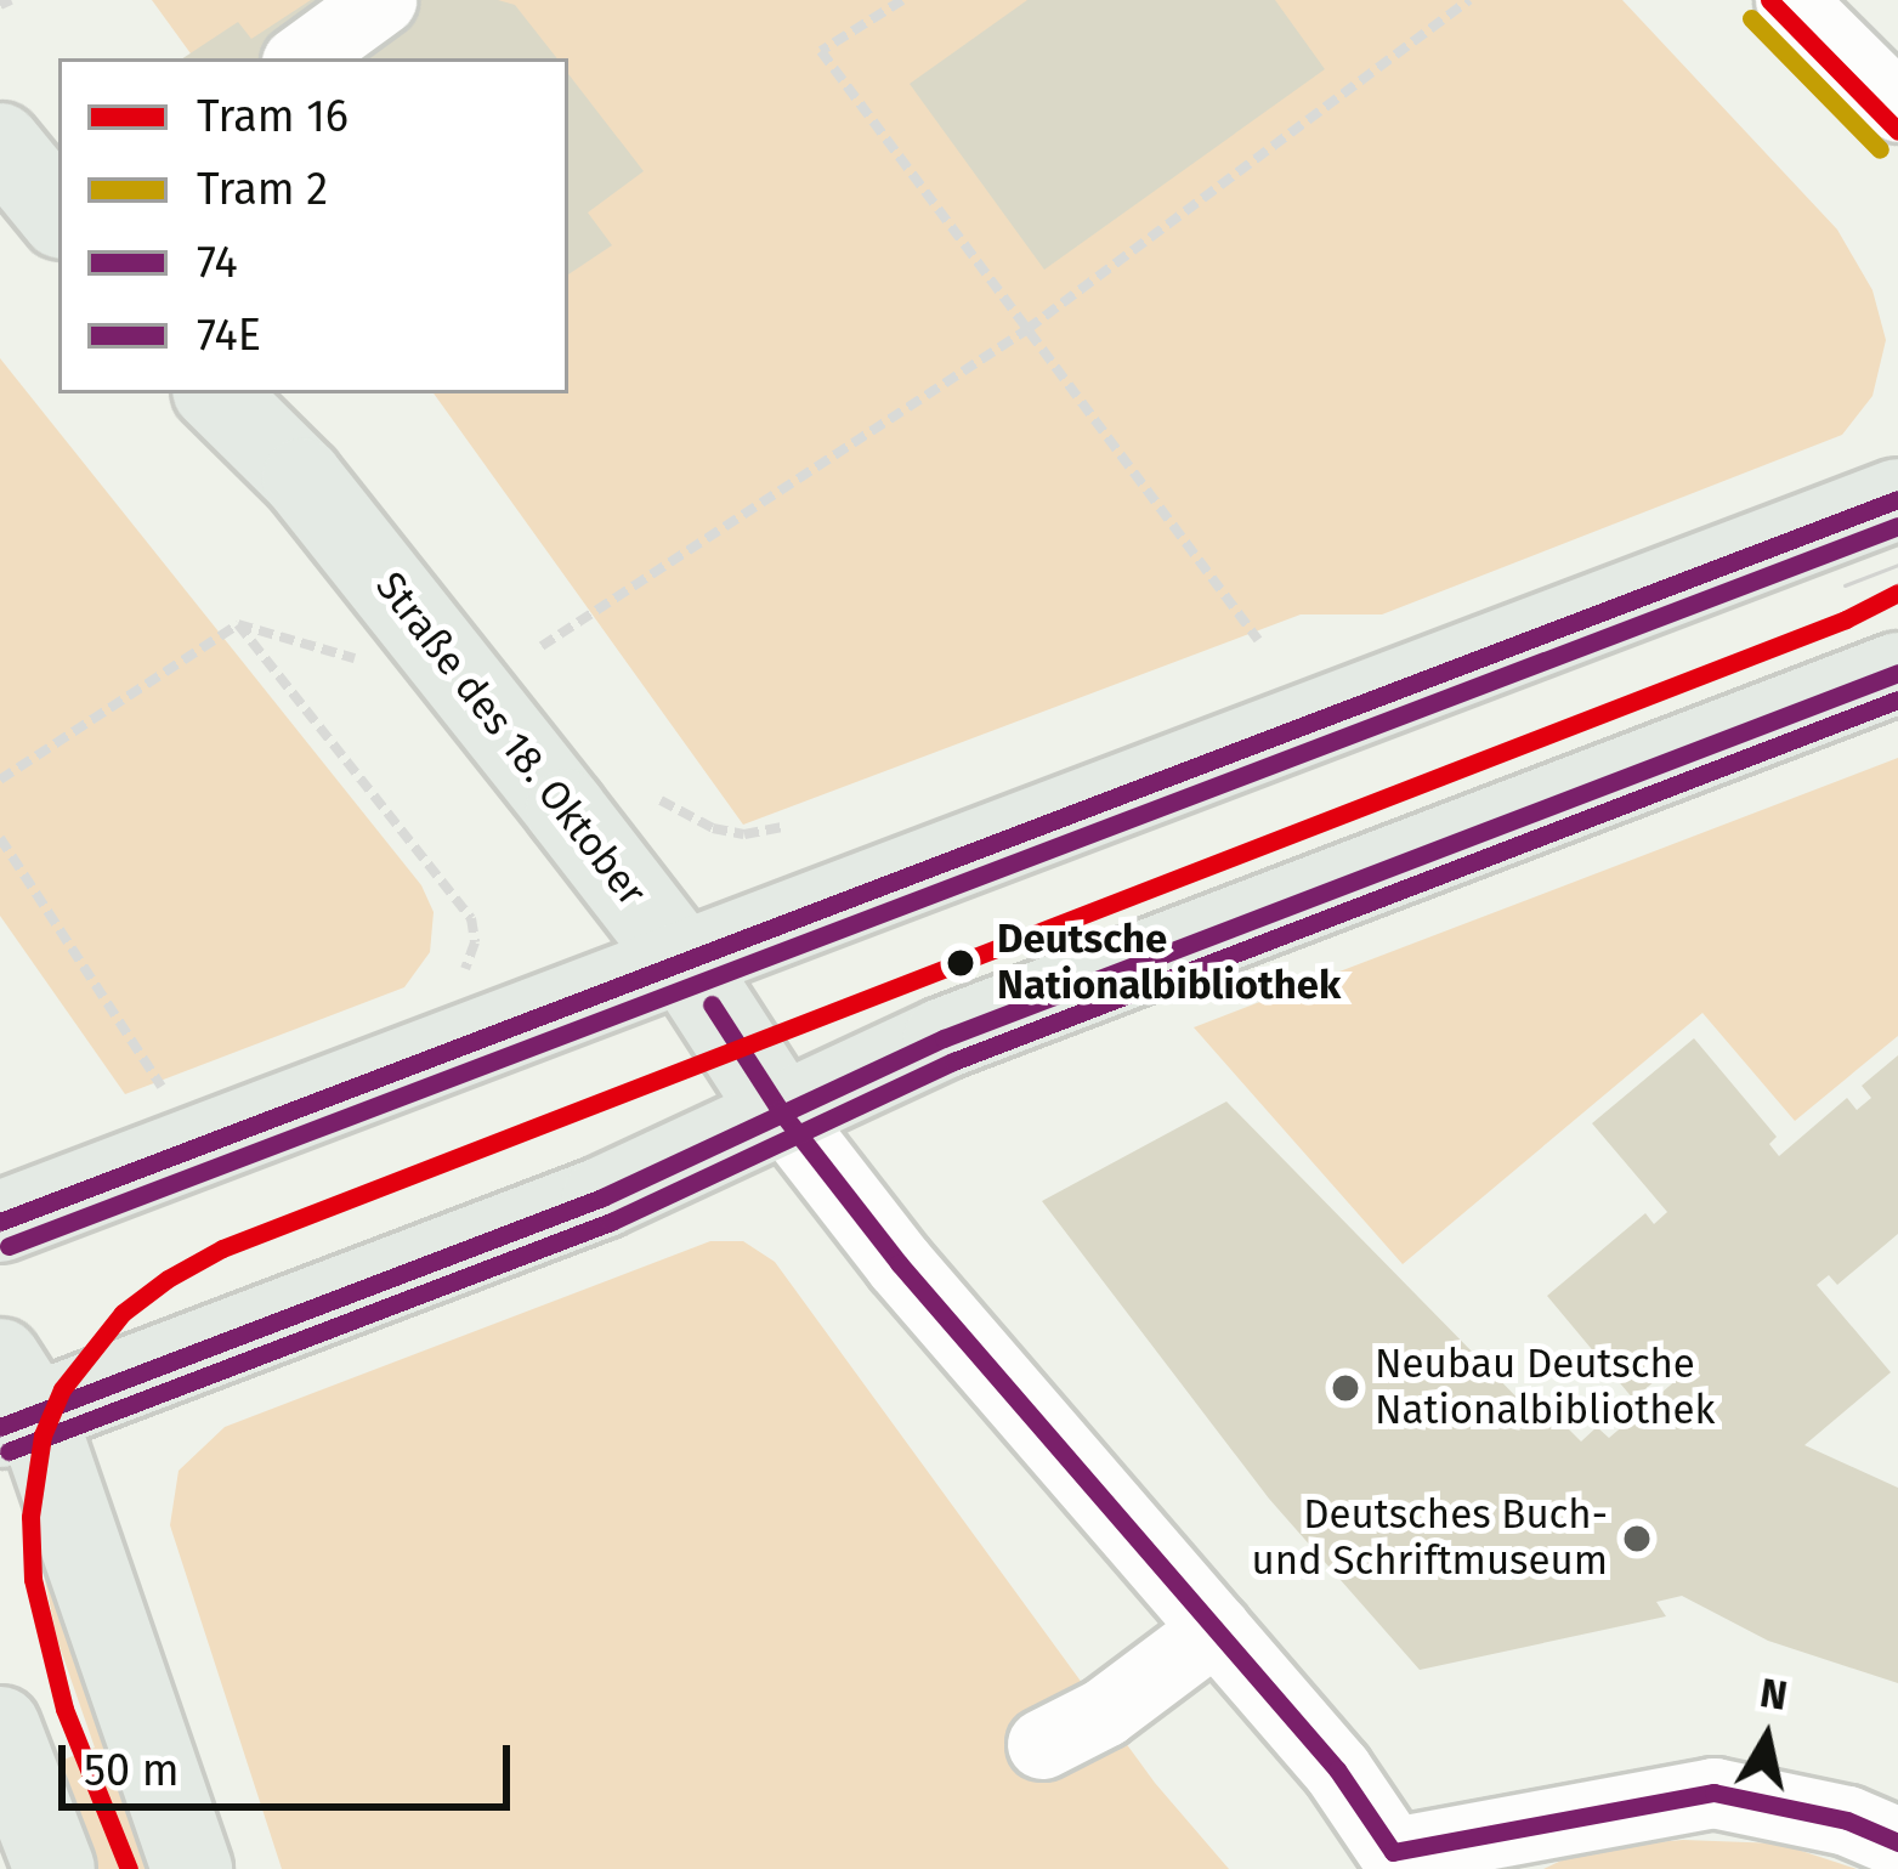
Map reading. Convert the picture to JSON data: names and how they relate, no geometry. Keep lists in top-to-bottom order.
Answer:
{
  "streets": {
    "main road": ["Straße des 18. Oktober"]
  },
  "places": ["Deutsche Nationalbibliothek", "Neubau Deutsche Nationalbibliothek", "Deutsches Buch- und Schriftmuseum"],
  "lines": [
    "tram line 16",
    "tram line 2",
    "transit line 74",
    "transit line 74E"
  ],
  "legend": [
    "Tram 16",
    "Tram 2",
    "74",
    "74E"
  ],
  "scale_bar": "50 m",
  "north": "top"
}
